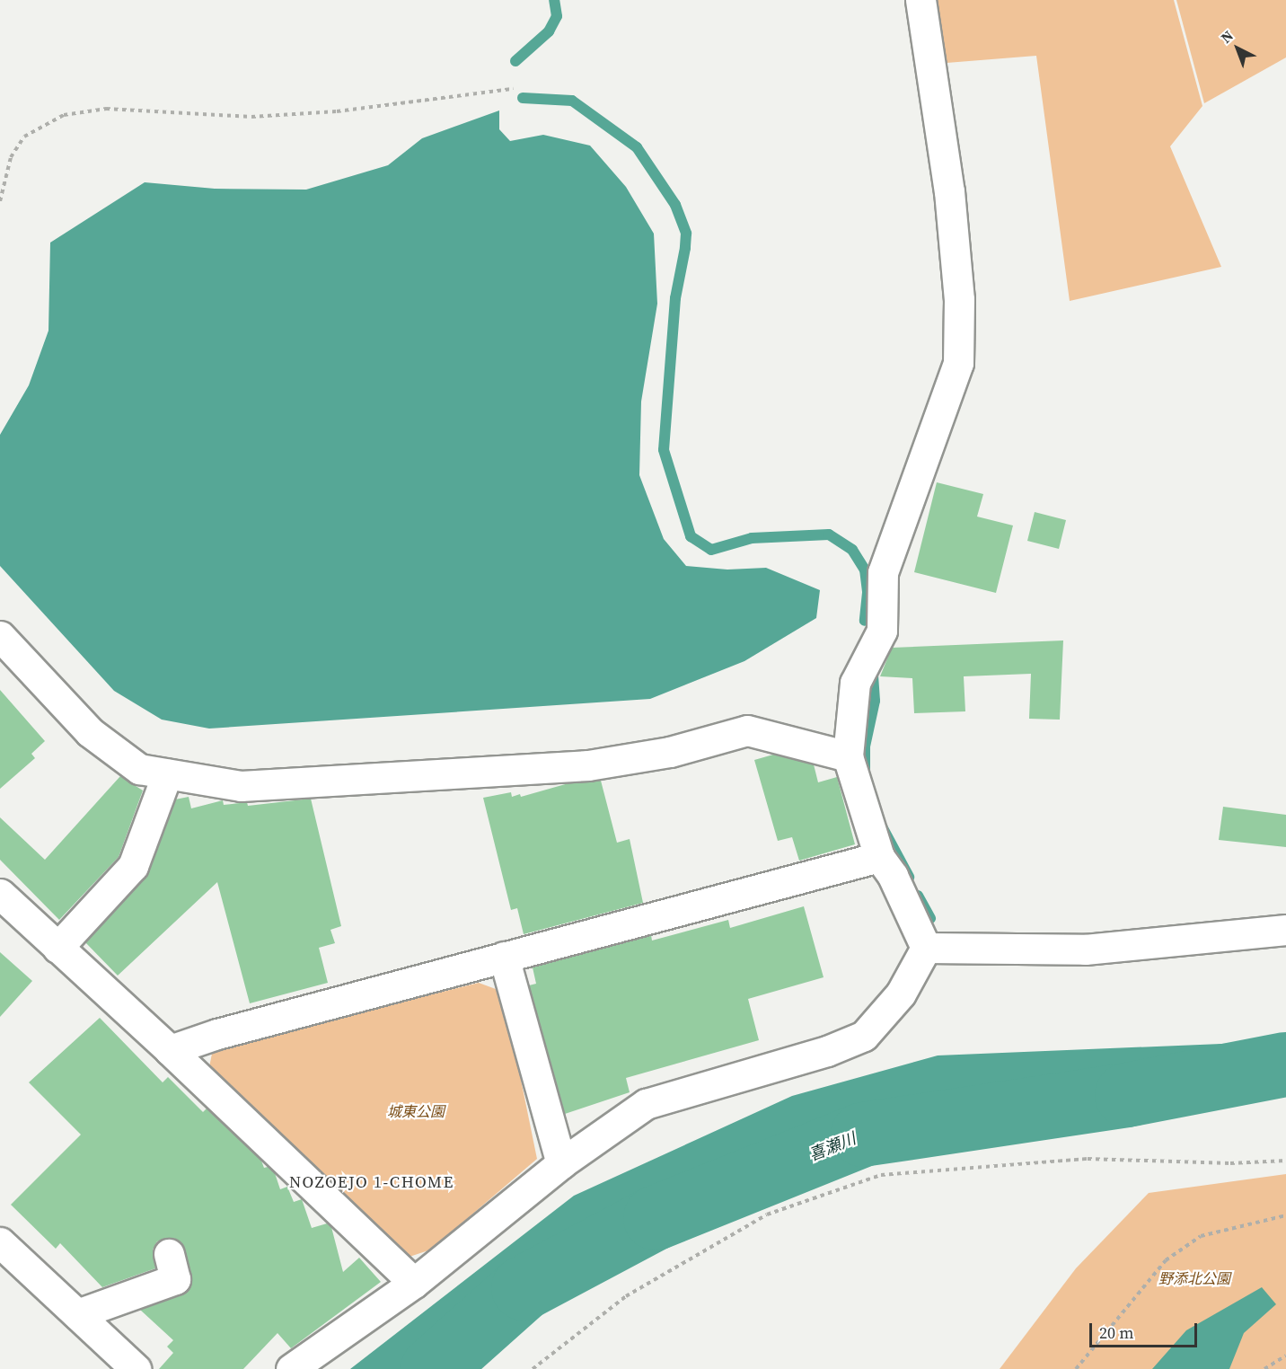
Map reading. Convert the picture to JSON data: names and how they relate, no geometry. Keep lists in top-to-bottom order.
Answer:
{
  "districts": ["NOZOEJO 1-CHOME"],
  "water": ["喜瀬川"],
  "parks": ["城東公園", "野添北公園"],
  "scale_bar": "20 m",
  "north": "top left"
}
